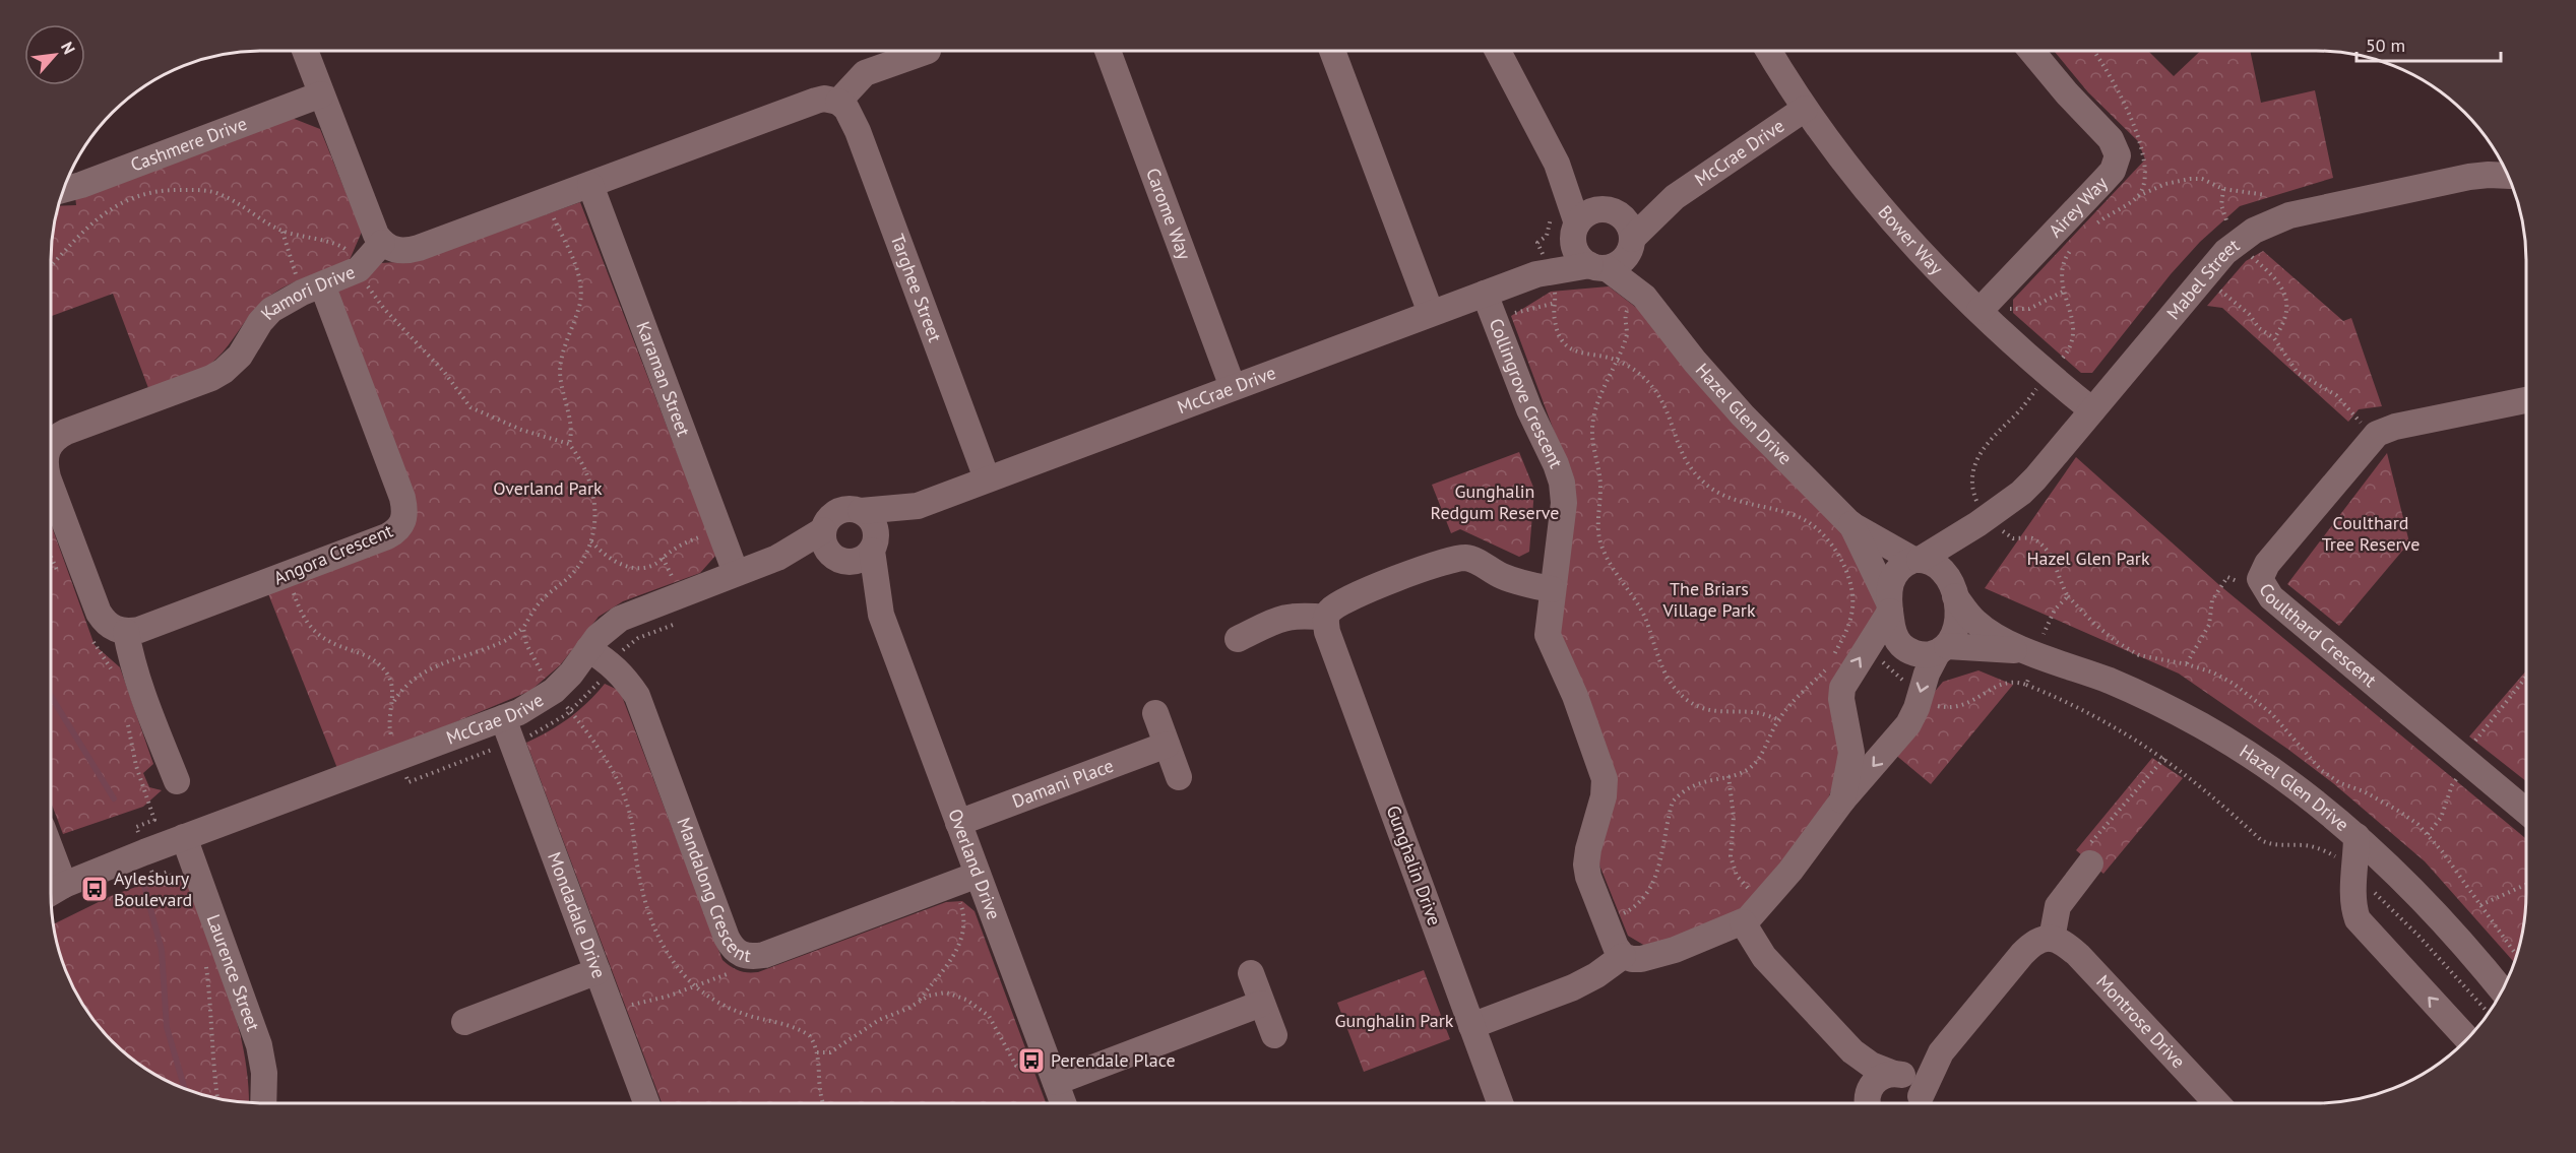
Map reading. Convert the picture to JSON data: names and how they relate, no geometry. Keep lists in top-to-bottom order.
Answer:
{
  "streets": {
    "street": [
      "Cashmere Drive",
      "McCrae Drive",
      "Airey Way",
      "Carome Way",
      "Bower Way",
      "Mabel Street",
      "Targhee Street",
      "Kamori Drive",
      "Karaman Street",
      "Collingrove Crescent",
      "Hazel Glen Drive",
      "Angora Crescent",
      "Coulthard Crescent",
      "Damani Place",
      "Overland Drive",
      "Gunghalin Drive",
      "Mandalong Crescent",
      "Mondadale Drive",
      "Laurence Street",
      "Montrose Drive"
    ]
  },
  "crossings": [
    ["McCrae Drive", "Carome Way"],
    ["McCrae Drive", "Bower Way"],
    ["McCrae Drive", "Targhee Street"],
    ["McCrae Drive", "Karaman Street"],
    ["McCrae Drive", "Collingrove Crescent"],
    ["McCrae Drive", "Hazel Glen Drive"],
    ["McCrae Drive", "Overland Drive"],
    ["McCrae Drive", "Mandalong Crescent"],
    ["McCrae Drive", "Mondadale Drive"],
    ["McCrae Drive", "Laurence Street"],
    ["Airey Way", "Bower Way"],
    ["Bower Way", "Mabel Street"],
    ["Mabel Street", "Hazel Glen Drive"],
    ["Kamori Drive", "Angora Crescent"],
    ["Damani Place", "Overland Drive"],
    ["Overland Drive", "Mandalong Crescent"]
  ],
  "parks": [
    "Overland Park",
    "Gunghalin Redgum Reserve",
    "Coulthard Tree Reserve",
    "Hazel Glen Park",
    "The Briars Village Park",
    "Gunghalin Park"
  ],
  "places": {
    "bus stop": ["Aylesbury Boulevard", "Perendale Place"]
  },
  "scale_bar": "50 m",
  "north": "top right"
}
